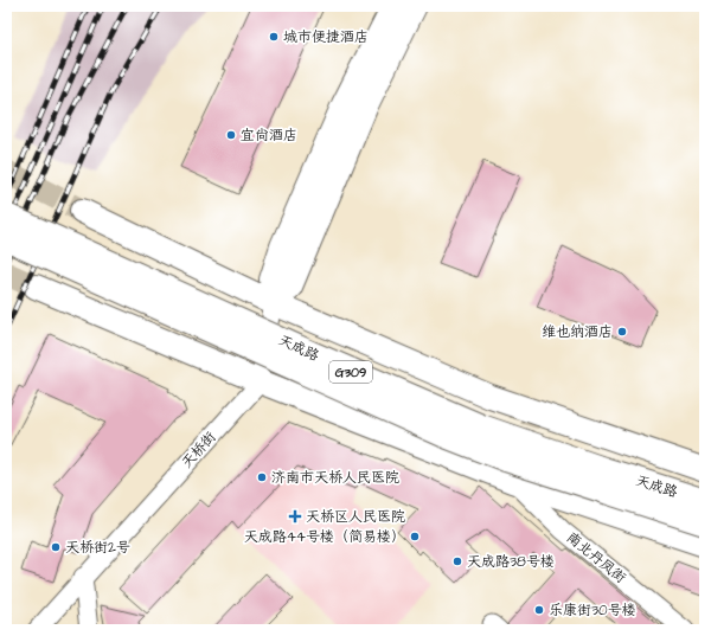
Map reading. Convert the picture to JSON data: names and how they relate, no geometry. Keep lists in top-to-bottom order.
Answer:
{
  "streets": {
    "highway": ["天成路", "G309"],
    "street": ["天桥街", "南北丹凤街"]
  },
  "places": {
    "other": [
      "城市便捷酒店",
      "宜尚酒店",
      "维也纳酒店",
      "济南市天桥人民医院",
      "天成路44号楼（简易楼）",
      "天桥街2号",
      "天成路38号楼",
      "乐康街30号楼"
    ],
    "health": ["天桥区人民医院"]
  }
}
